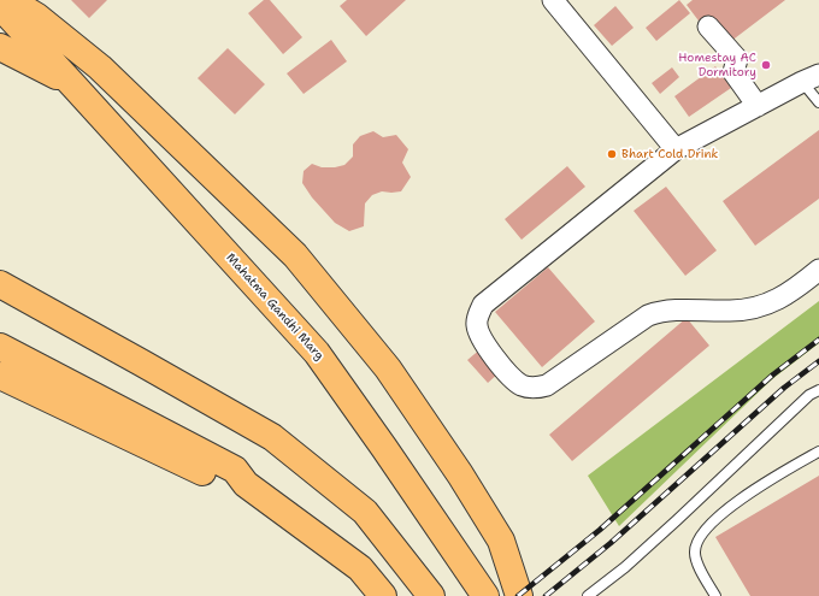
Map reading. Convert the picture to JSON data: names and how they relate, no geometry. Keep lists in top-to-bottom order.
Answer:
{
  "streets": {
    "highway": ["Mahatma Gandhi Marg"]
  },
  "places": ["Homestay AC Dormitory", "Bhart Cold Drink"]
}
